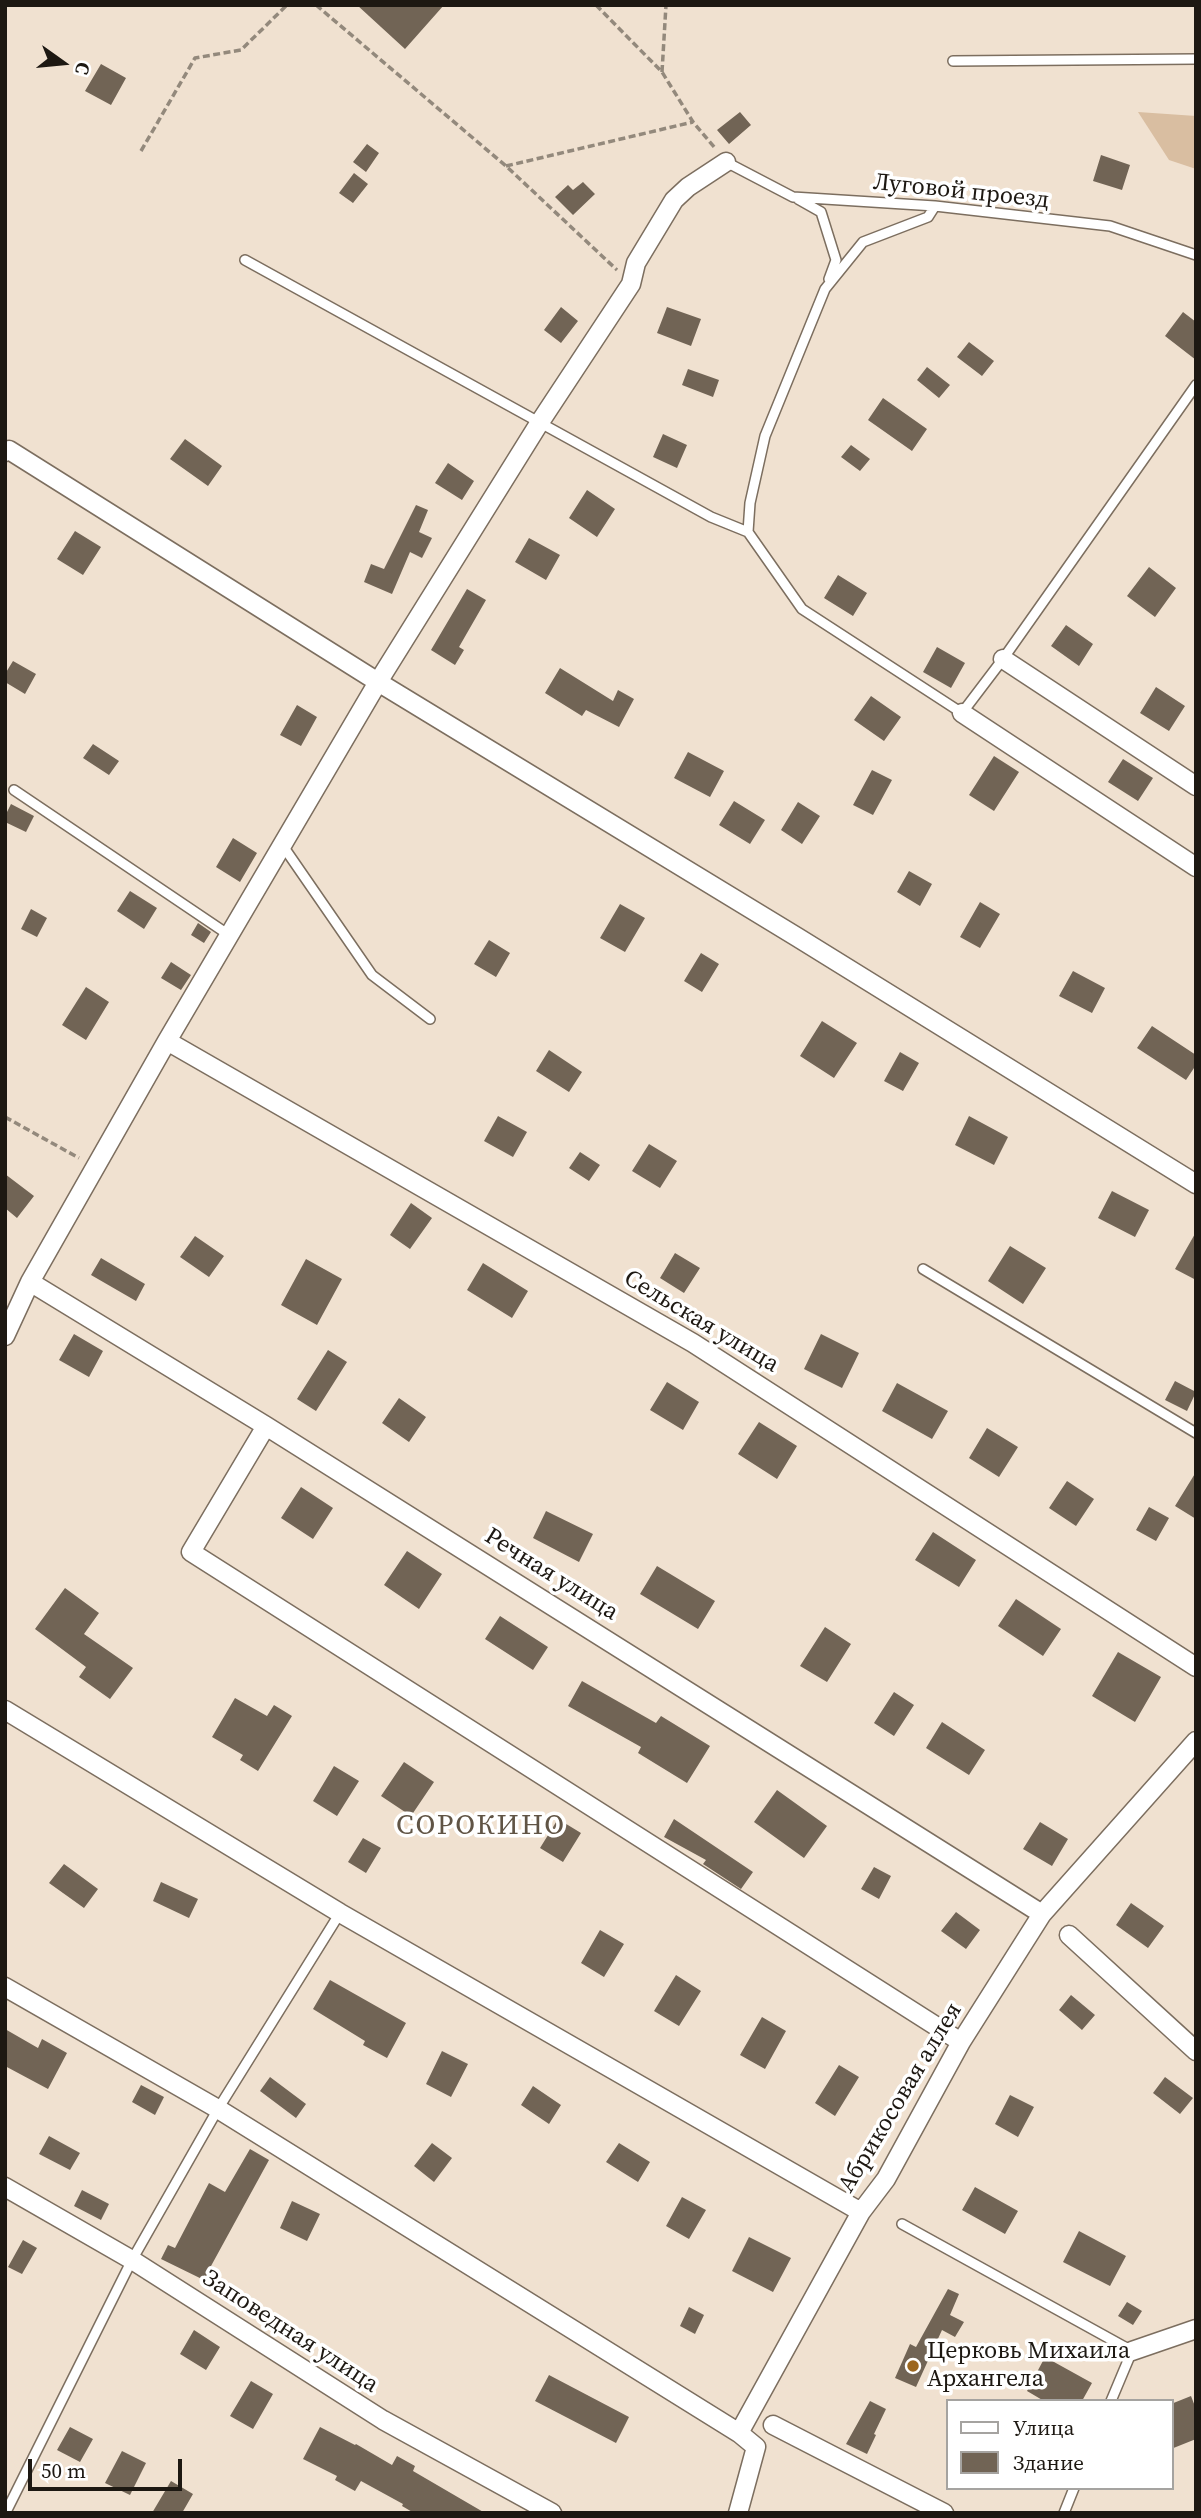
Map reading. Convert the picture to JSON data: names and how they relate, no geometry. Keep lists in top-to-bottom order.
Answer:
{
  "streets": {
    "street": [
      "Сельская улица",
      "Речная улица",
      "Абрикосовая аллея",
      "Заповедная улица"
    ],
    "lane": ["Луговой проезд"]
  },
  "crossings": [
    ["Речная улица", "Абрикосовая аллея"]
  ],
  "districts": ["СОРОКИНО"],
  "places": ["Церковь Михаила Архангела"],
  "legend": ["Улица", "Здание"],
  "scale_bar": "50 m",
  "north": "right"
}
